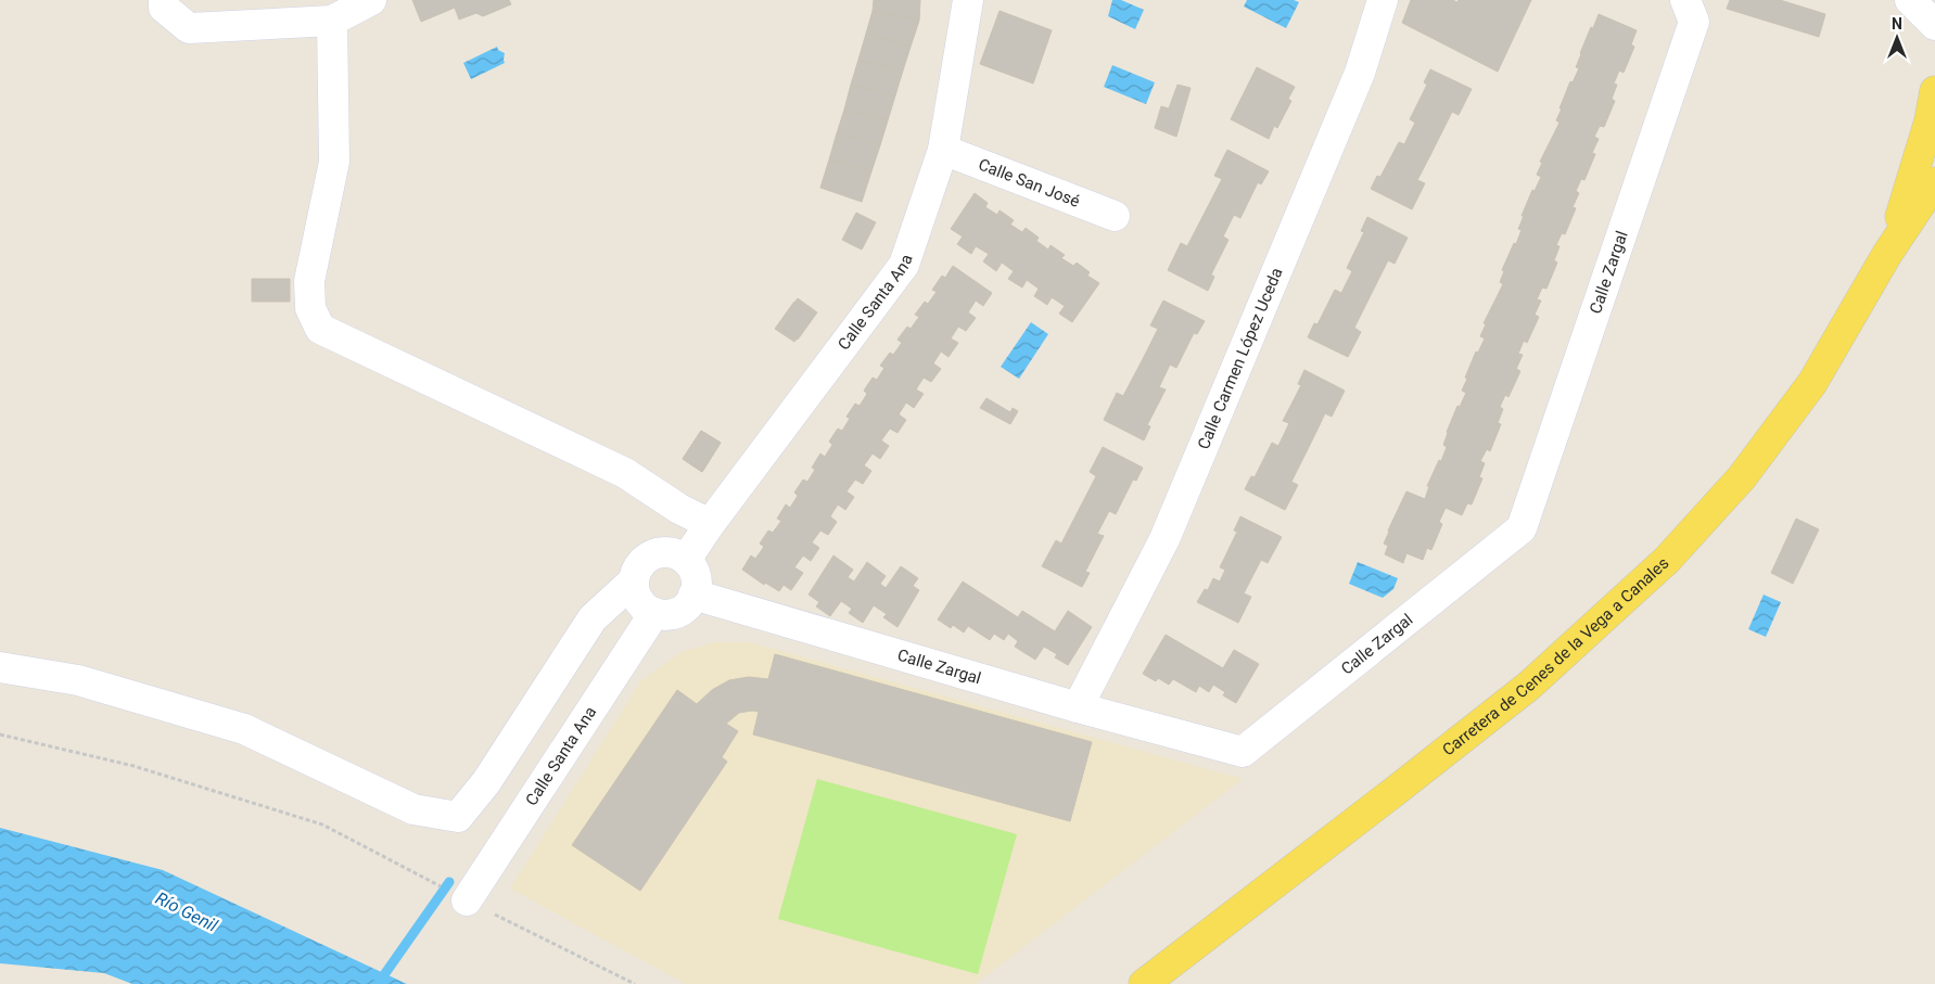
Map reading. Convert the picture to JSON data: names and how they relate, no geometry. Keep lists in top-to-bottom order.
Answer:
{
  "streets": {
    "main road": ["Carretera de Cenes de la Vega a Canales"],
    "street": [
      "Calle San José",
      "Calle Zargal",
      "Calle Santa Ana",
      "Calle Carmen López Uceda"
    ]
  },
  "crossings": [
    ["Calle San José", "Calle Santa Ana"],
    ["Calle Zargal", "Calle Santa Ana"],
    ["Calle Zargal", "Calle Carmen López Uceda"]
  ],
  "water": ["Río Genil"],
  "north": "top"
}
